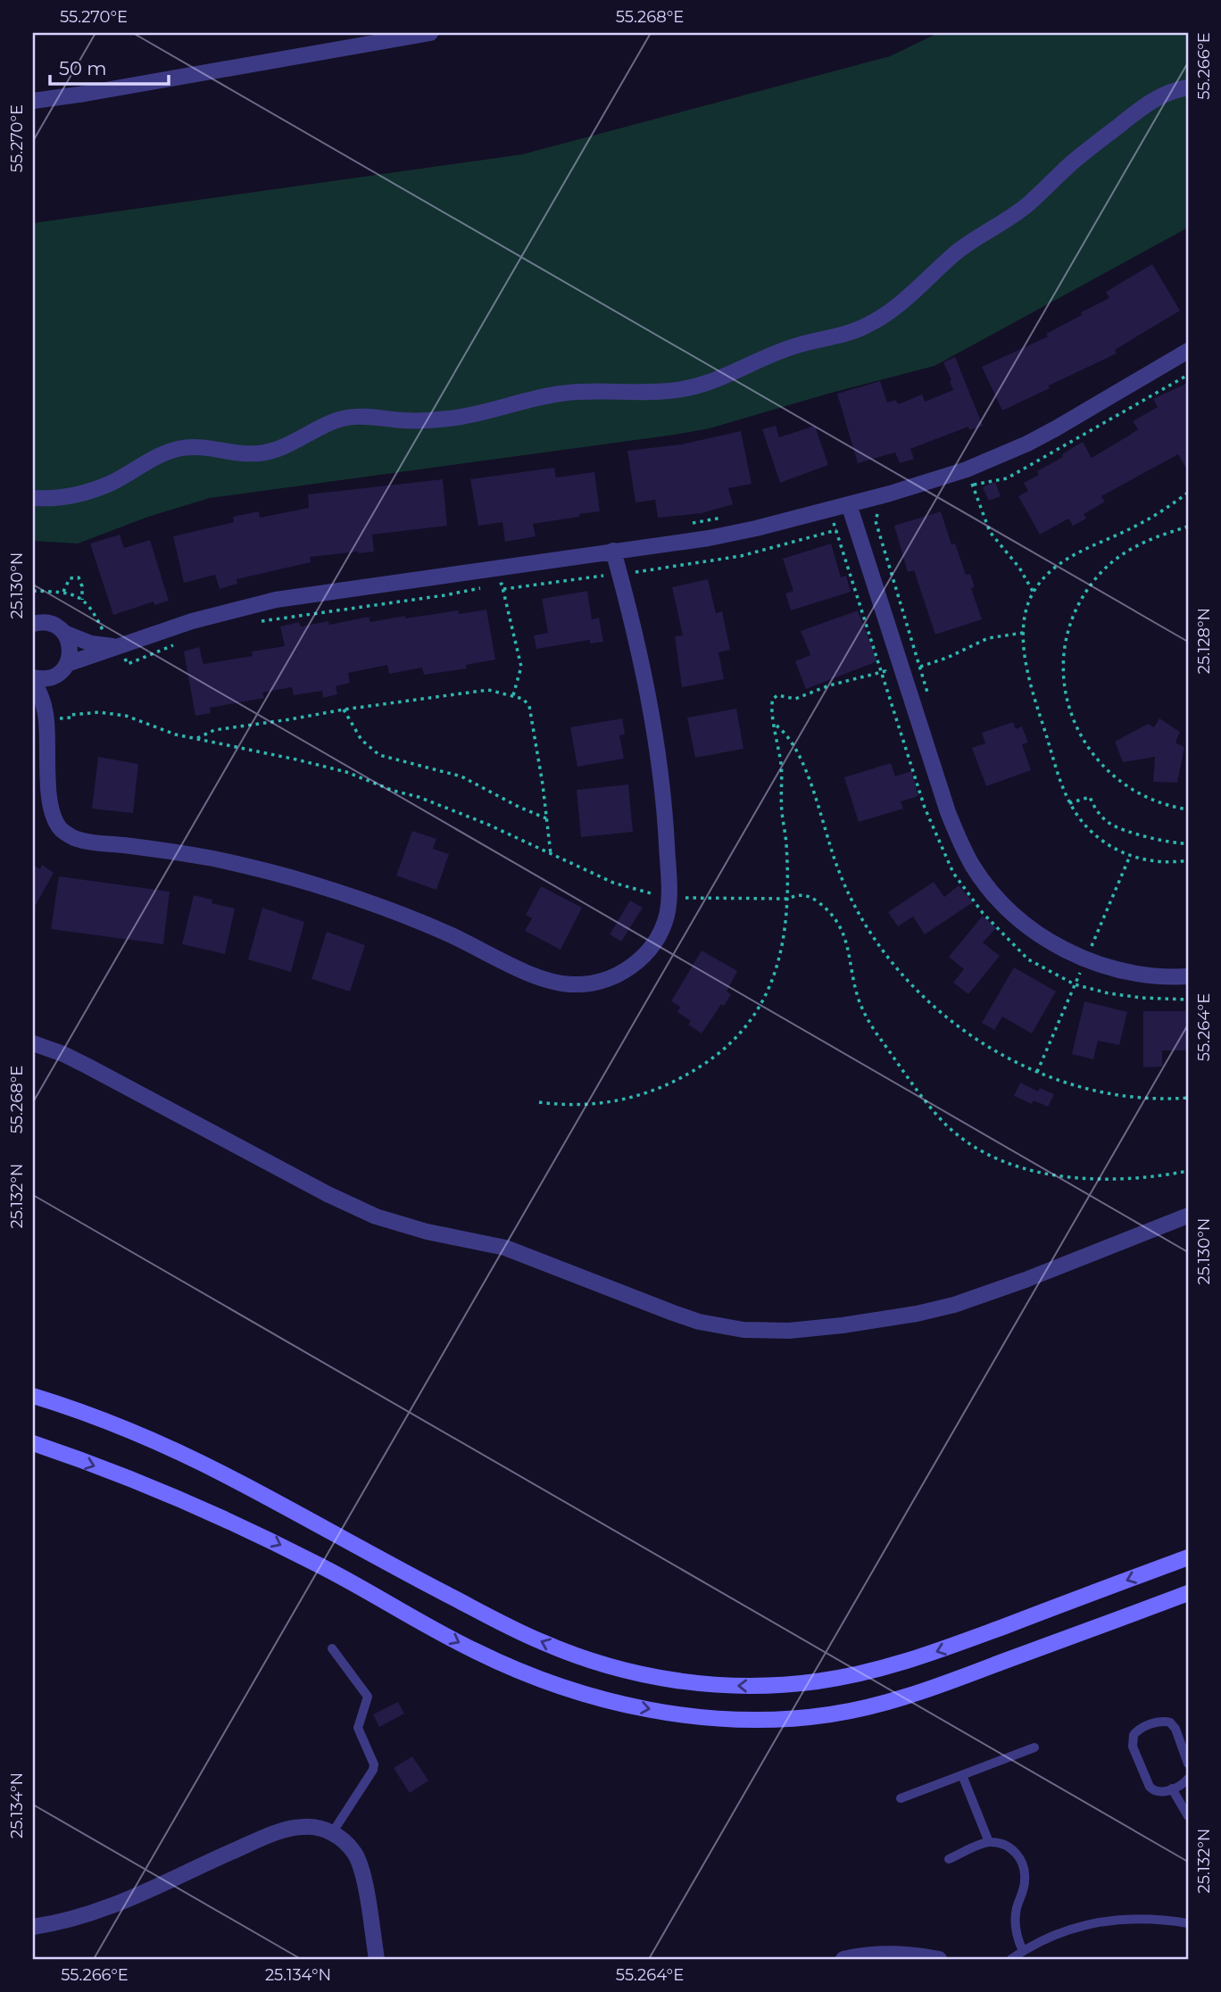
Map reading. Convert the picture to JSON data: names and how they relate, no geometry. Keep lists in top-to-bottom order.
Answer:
{
  "scale_bar": "50 m",
  "coordinates": [
    "55.270°E",
    "55.268°E",
    "55.266°E",
    "25.130°N",
    "25.128°N",
    "55.264°E",
    "25.132°N",
    "25.134°N"
  ]
}
